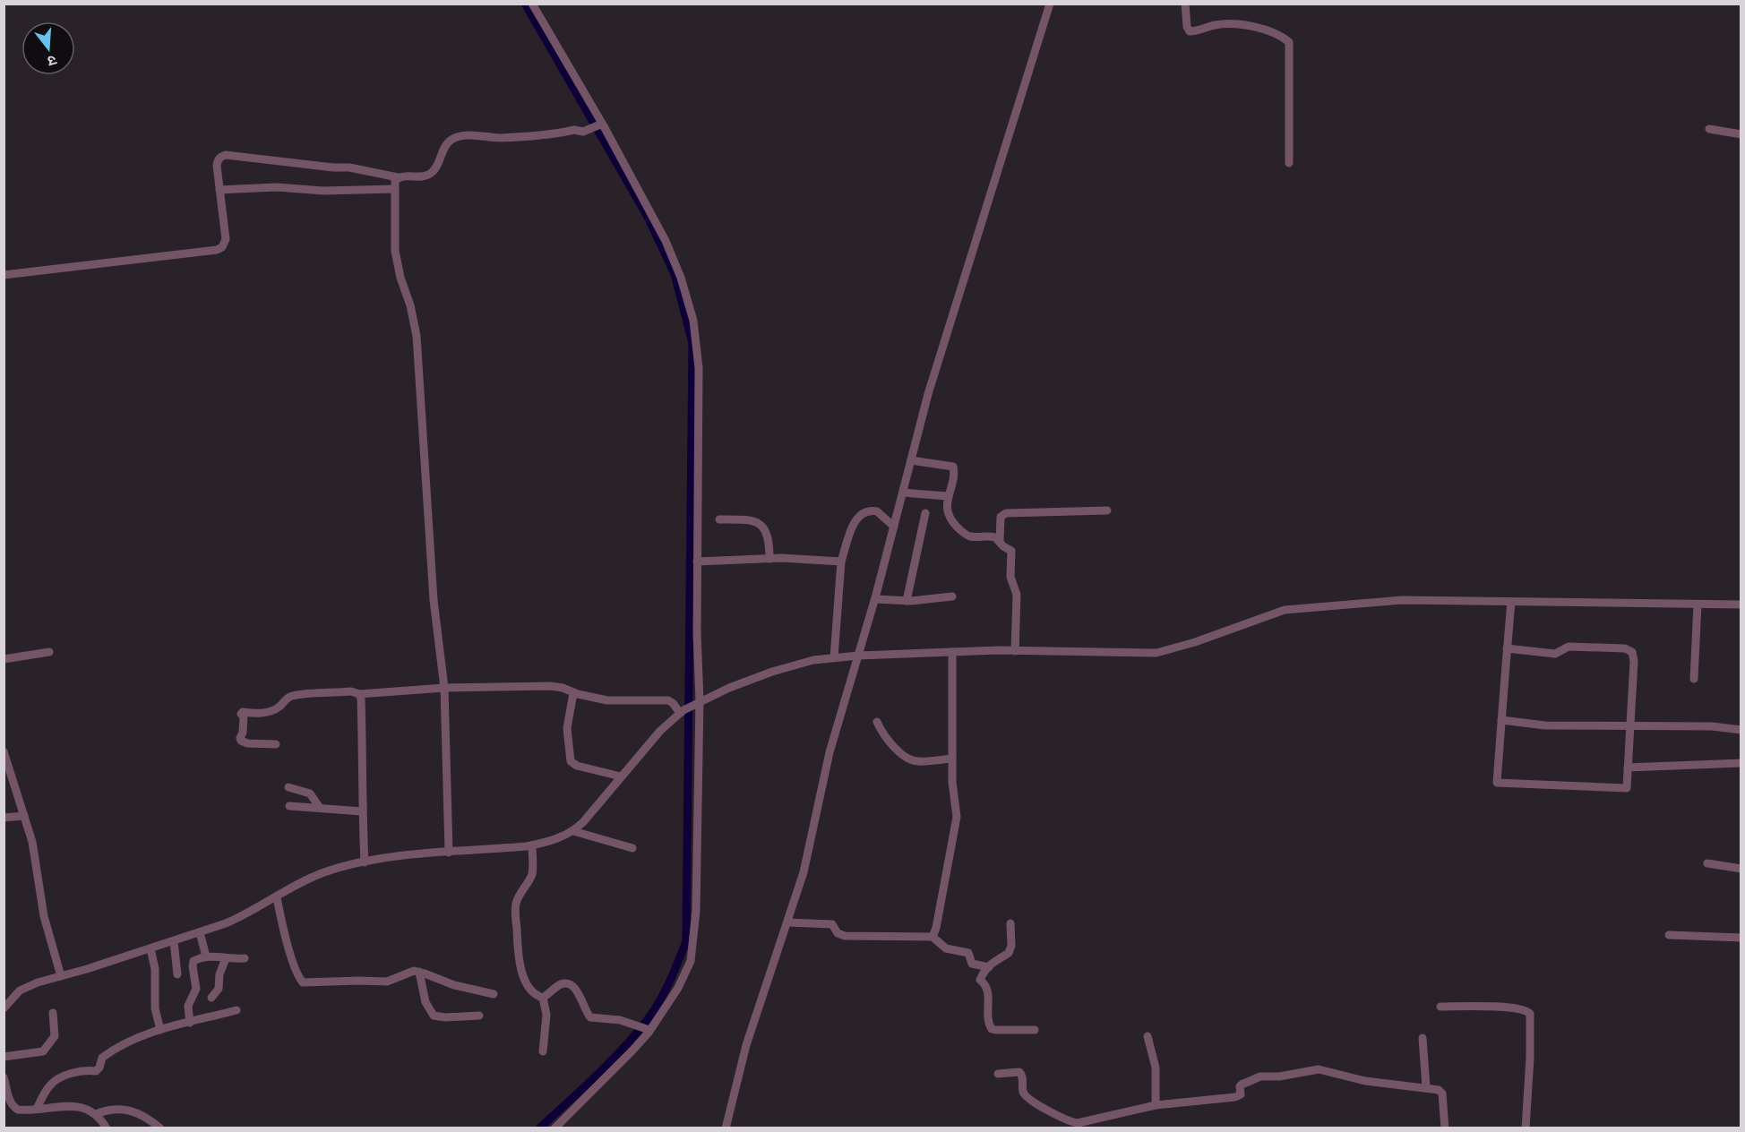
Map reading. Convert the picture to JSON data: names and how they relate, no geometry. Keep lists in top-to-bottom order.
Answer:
{
  "north": "bottom"
}
